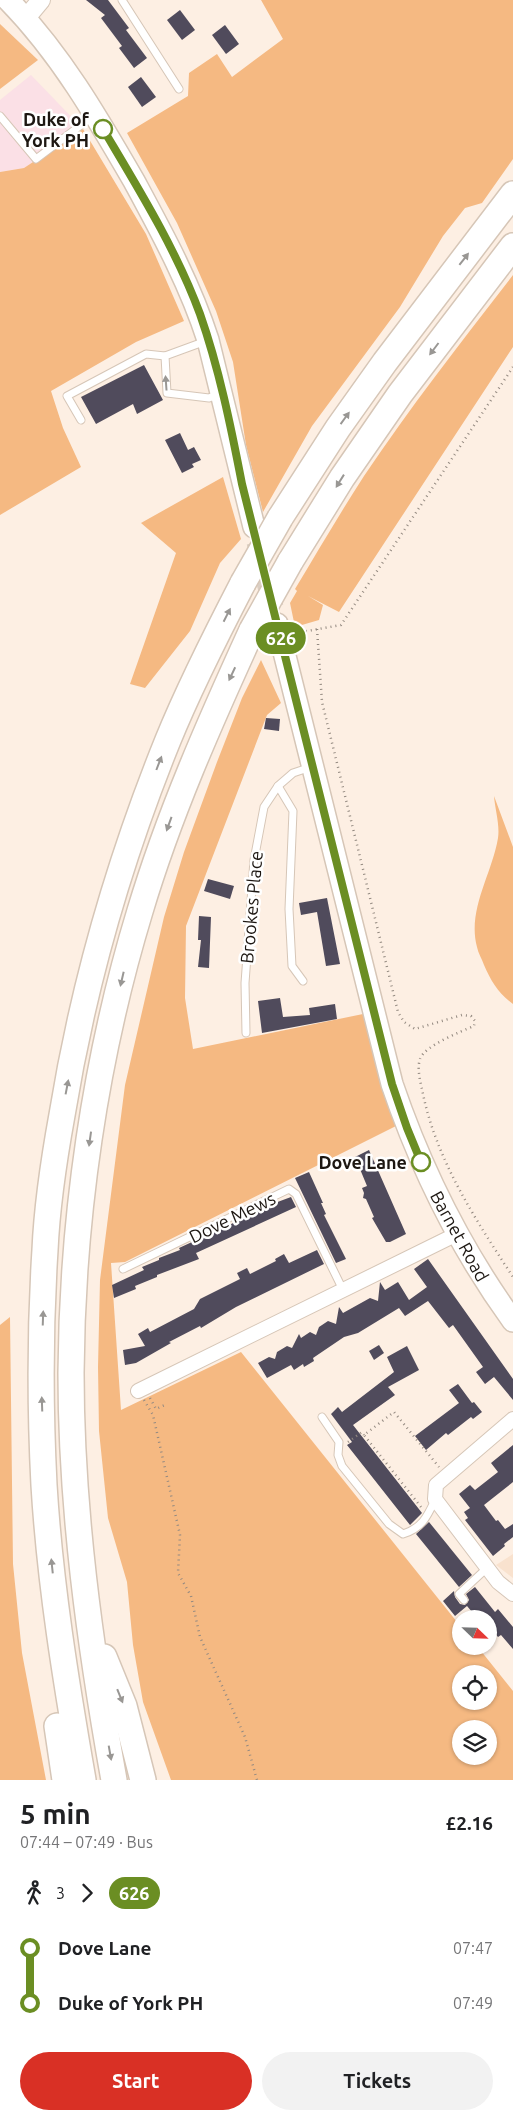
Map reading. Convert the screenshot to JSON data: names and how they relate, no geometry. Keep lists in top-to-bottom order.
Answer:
{
  "streets": {
    "main road": ["Barnet Road"],
    "lane": ["Brookes Place", "Dove Mews"]
  },
  "crossings": [
    ["Brookes Place", "Barnet Road"]
  ],
  "places": ["Duke of York PH", "Dove Lane"],
  "lines": ["bus line 626"],
  "north": "bottom right",
  "page": {
    "on_map": "626",
    "heading": ["5 min", "07:44 – 07:49 · Bus", "£2.16"],
    "legs": ["3", "626"],
    "list": [
      {
        "name": "Dove Lane",
        "value": "07:47"
      },
      {
        "name": "Duke of York PH",
        "value": "07:49"
      }
    ],
    "buttons": ["Start", "Tickets"]
  }
}
